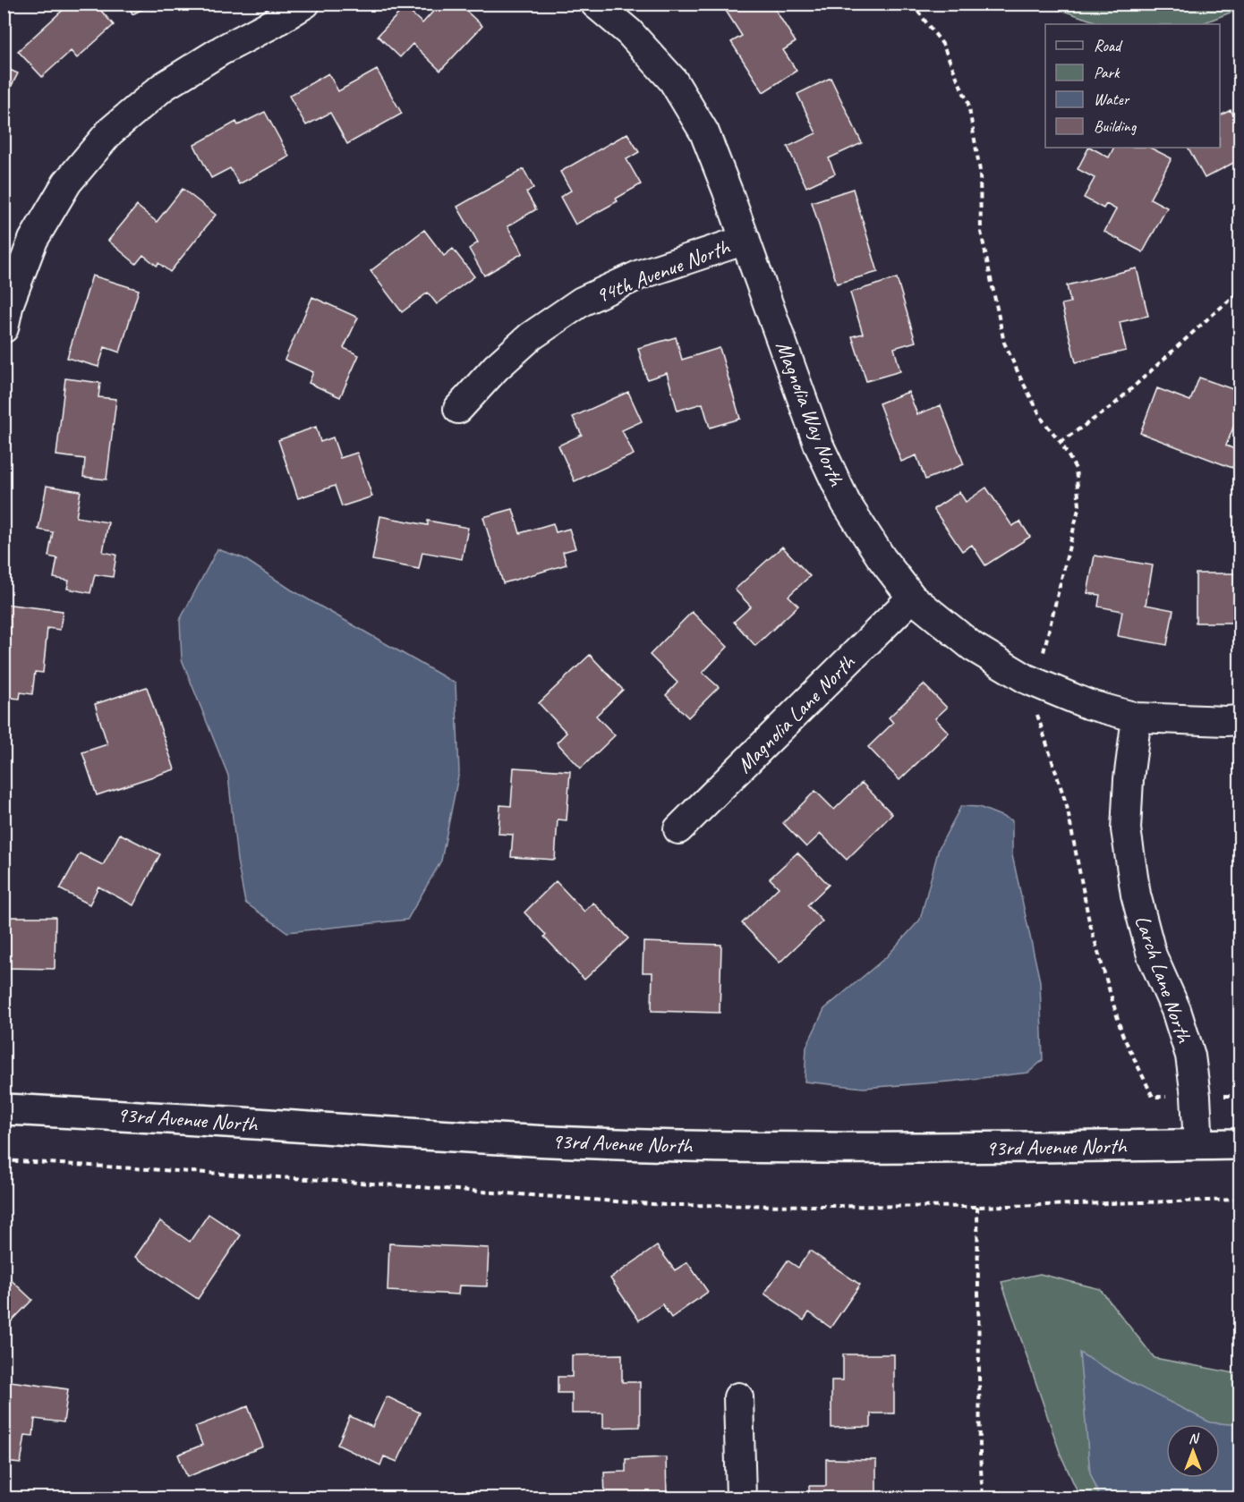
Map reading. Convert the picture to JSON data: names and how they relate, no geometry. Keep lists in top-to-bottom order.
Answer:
{
  "streets": {
    "street": [
      "94th Avenue North",
      "Magnolia Way North",
      "Magnolia Lane North",
      "Larch Lane North",
      "93rd Avenue North"
    ]
  },
  "crossings": [
    ["94th Avenue North", "Magnolia Way North"],
    ["Magnolia Way North", "Magnolia Lane North"],
    ["Magnolia Way North", "Larch Lane North"],
    ["Larch Lane North", "93rd Avenue North"]
  ],
  "legend": [
    "Road",
    "Park",
    "Water",
    "Building"
  ],
  "north": "top"
}
